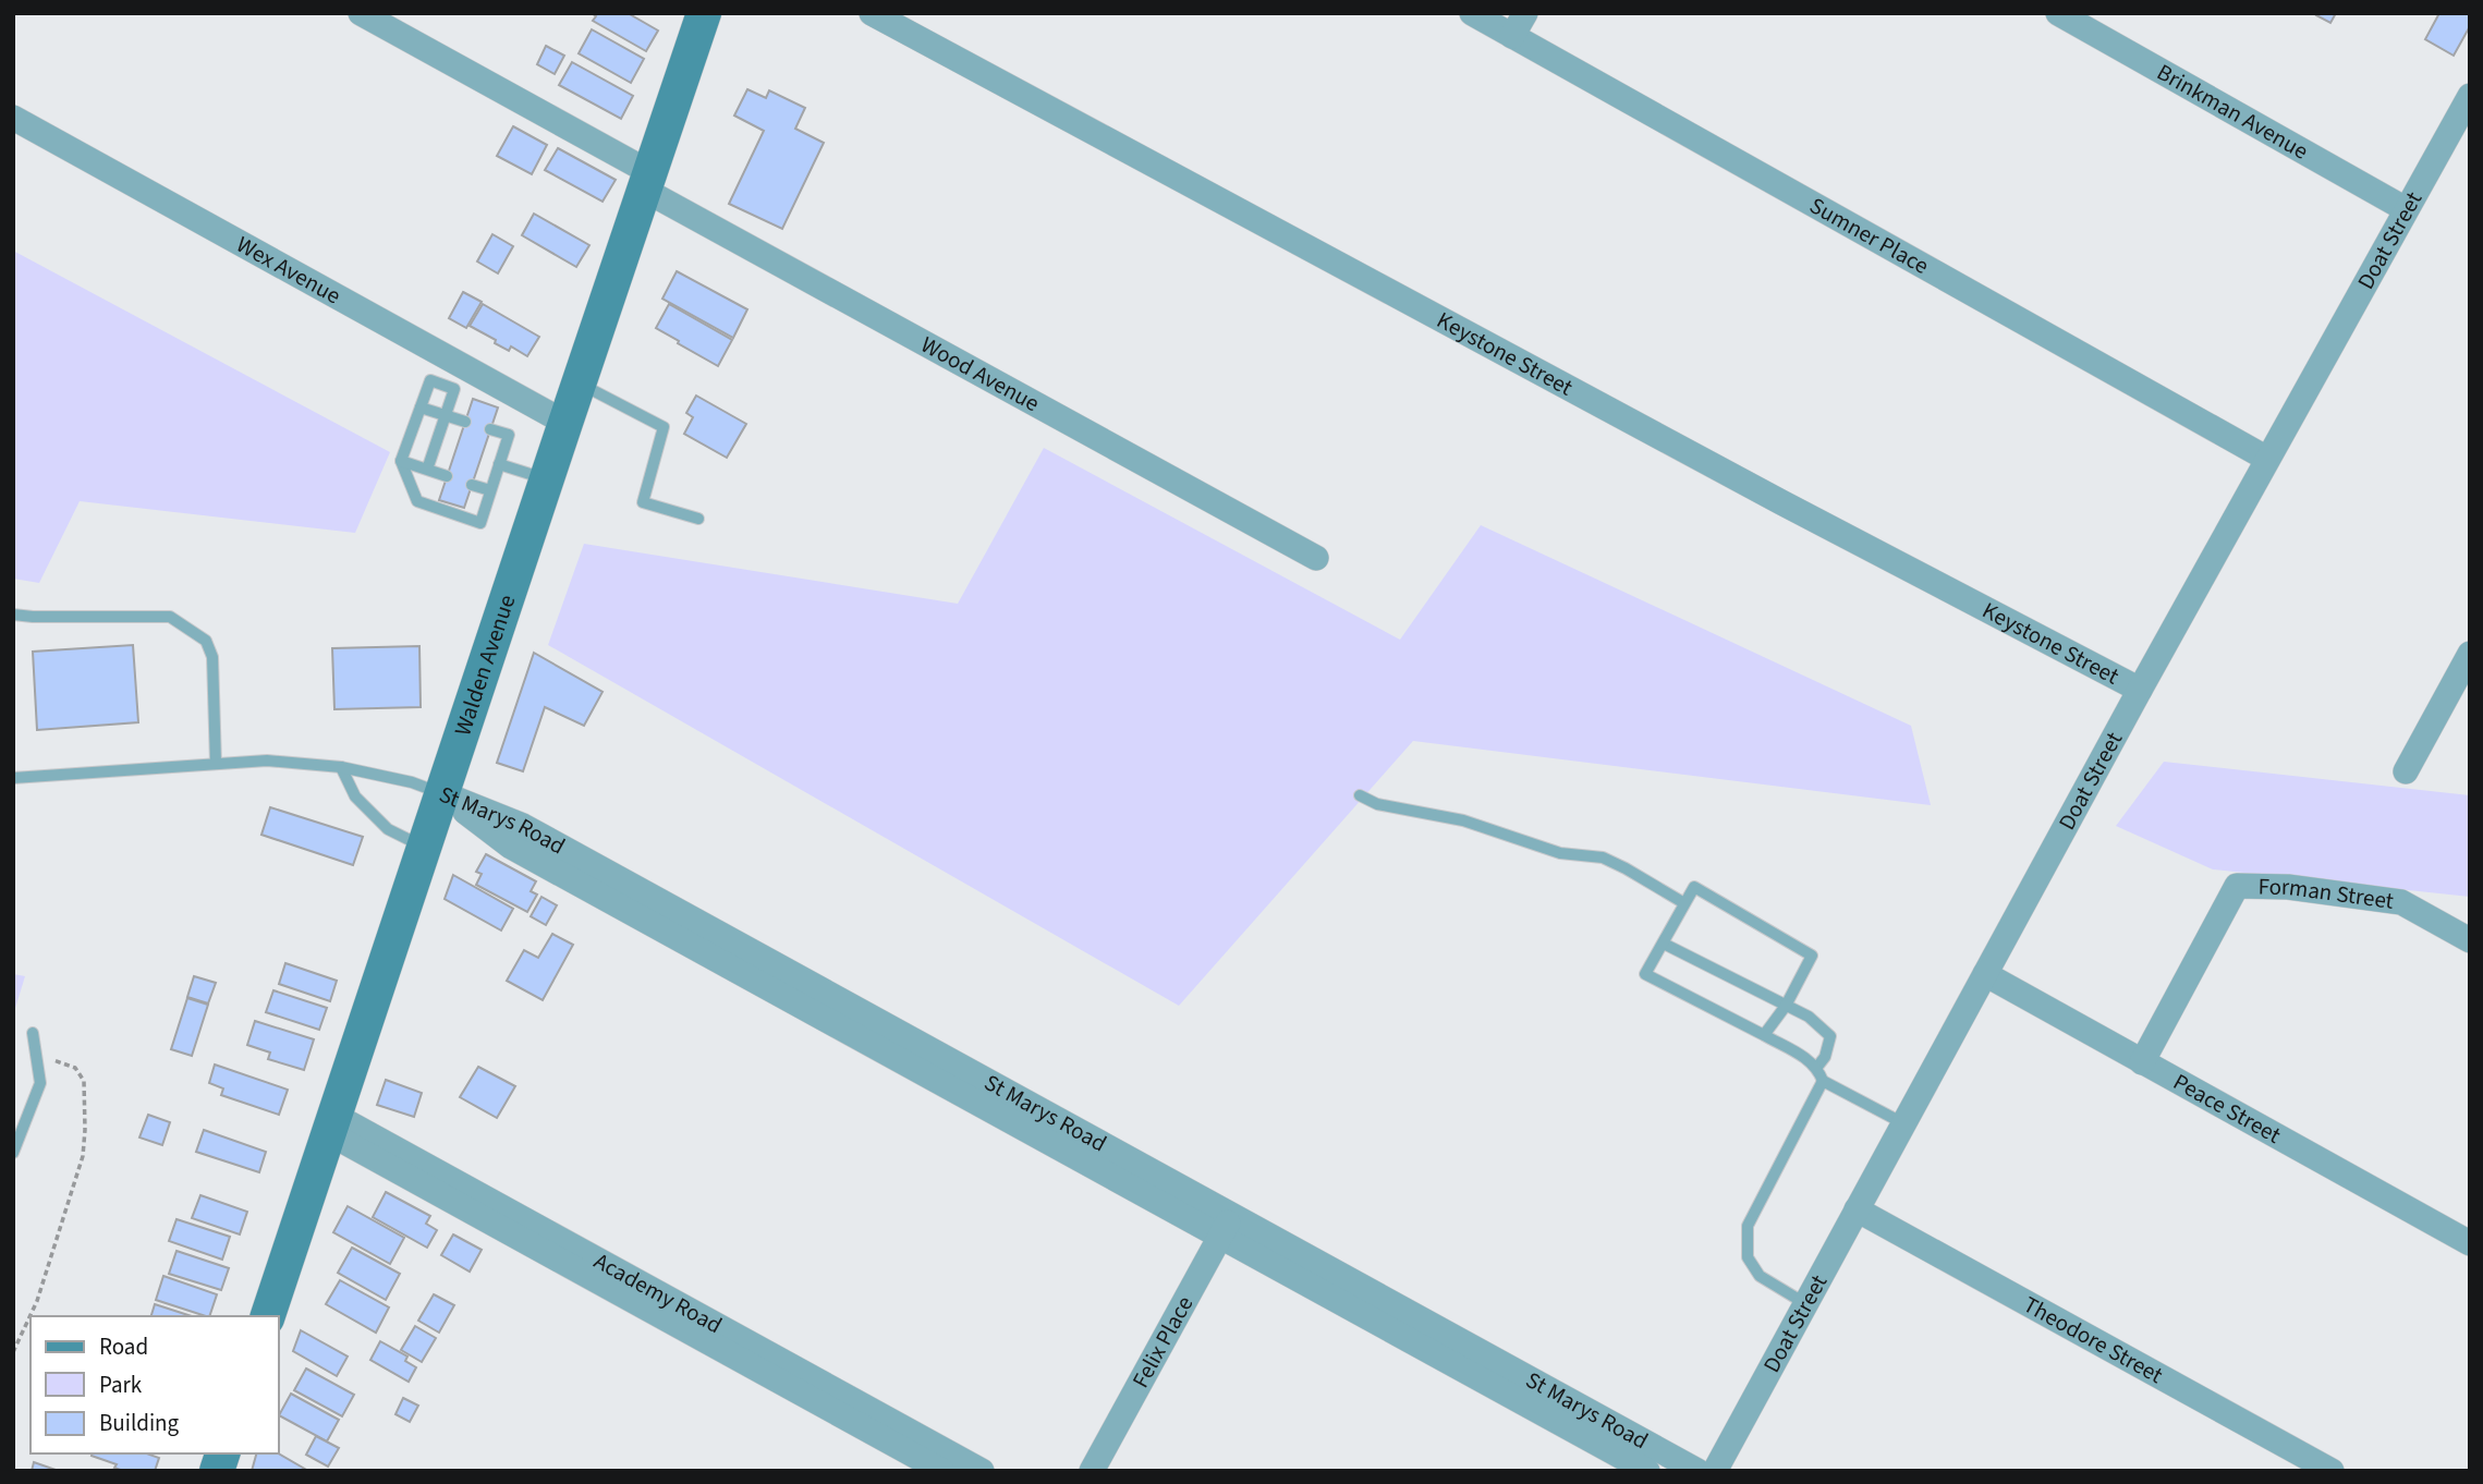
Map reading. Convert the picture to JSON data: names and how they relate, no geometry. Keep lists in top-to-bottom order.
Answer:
{
  "streets": {
    "main road": ["Walden Avenue"],
    "street": [
      "Brinkman Avenue",
      "Sumner Place",
      "Doat Street",
      "Wex Avenue",
      "Keystone Street",
      "Wood Avenue",
      "St Marys Road",
      "Forman Street",
      "Peace Street",
      "Academy Road",
      "Theodore Street",
      "Felix Place"
    ]
  },
  "crossings": [
    ["Brinkman Avenue", "Doat Street"],
    ["Sumner Place", "Doat Street"],
    ["Doat Street", "Keystone Street"],
    ["Doat Street", "Peace Street"],
    ["Doat Street", "Theodore Street"],
    ["Wex Avenue", "Walden Avenue"],
    ["Wood Avenue", "Walden Avenue"],
    ["Walden Avenue", "St Marys Road"],
    ["Walden Avenue", "Academy Road"],
    ["St Marys Road", "Felix Place"],
    ["Forman Street", "Peace Street"]
  ],
  "legend": ["Road", "Park", "Building"]
}
